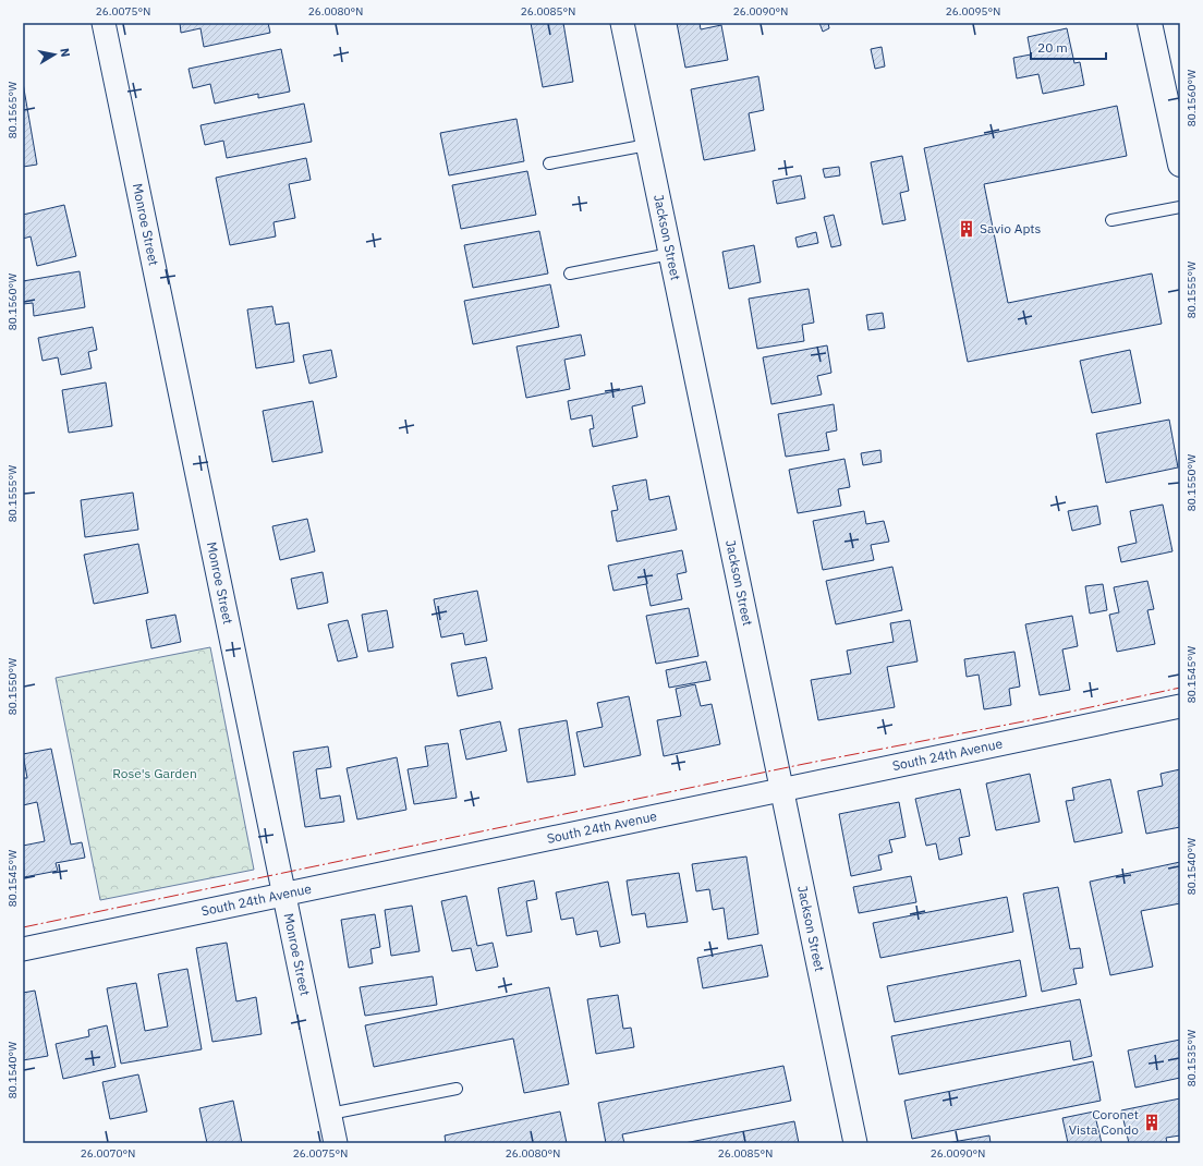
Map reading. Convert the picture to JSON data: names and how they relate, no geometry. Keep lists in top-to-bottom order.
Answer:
{
  "streets": {
    "street": ["Monroe Street", "Jackson Street", "South 24th Avenue"]
  },
  "crossings": [
    ["Monroe Street", "South 24th Avenue"],
    ["Jackson Street", "South 24th Avenue"]
  ],
  "parks": ["Rose's Garden"],
  "places": {
    "building": ["Savio Apts", "Coronet Vista Condo"]
  },
  "scale_bar": "20 m",
  "north": "right",
  "coordinates": [
    "26.0075°N",
    "26.0080°N",
    "26.0085°N",
    "26.0090°N",
    "26.0095°N",
    "80.1560°W",
    "80.1565°W",
    "80.1555°W",
    "80.1550°W",
    "80.1545°W",
    "80.1540°W",
    "80.1535°W",
    "26.0070°N"
  ]
}
